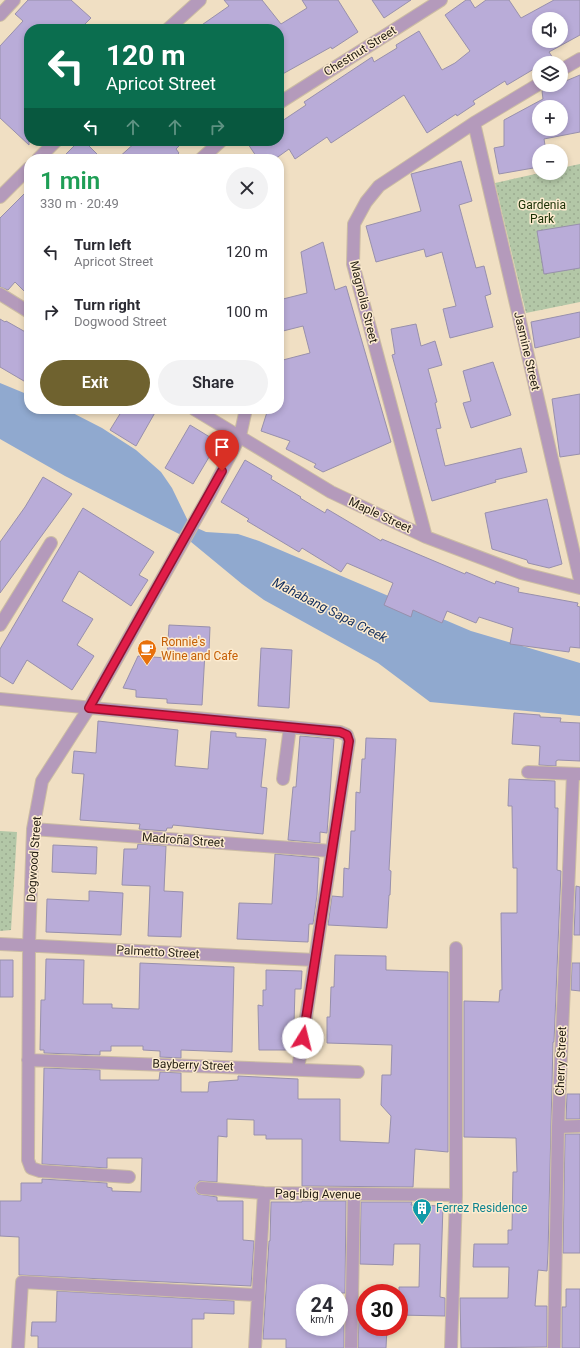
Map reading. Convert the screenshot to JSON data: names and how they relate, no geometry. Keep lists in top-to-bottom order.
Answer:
{
  "streets": {
    "street": [
      "Chestnut Street",
      "Magnolia Street",
      "Jasmine Street",
      "Maple Street",
      "Madroña Street",
      "Dogwood Street",
      "Palmetto Street",
      "Cherry Street",
      "Bayberry Street",
      "Pag-Ibig Avenue"
    ]
  },
  "crossings": [
    ["Magnolia Street", "Jasmine Street"],
    ["Magnolia Street", "Maple Street"],
    ["Maple Street", "Dogwood Street"],
    ["Madroña Street", "Dogwood Street"],
    ["Dogwood Street", "Palmetto Street"],
    ["Dogwood Street", "Bayberry Street"]
  ],
  "water": ["Mahabang Sapa Creek"],
  "parks": ["Gardenia Park"],
  "places": {
    "cafe": ["Ronnie's Wine and Cafe"],
    "building": ["Ferrez Residence"]
  },
  "page": {
    "map_buttons": ["+", "−"],
    "turn": ["120 m", "Apricot Street"],
    "heading": ["1 min", "330 m · 20:49"],
    "list": [
      {
        "name": "Turn left",
        "note": "Apricot Street",
        "value": "120 m"
      },
      {
        "name": "Turn right",
        "note": "Dogwood Street",
        "value": "100 m"
      }
    ],
    "buttons": ["Exit", "Share"],
    "speed": "24 km/h",
    "limit": "30"
  }
}
